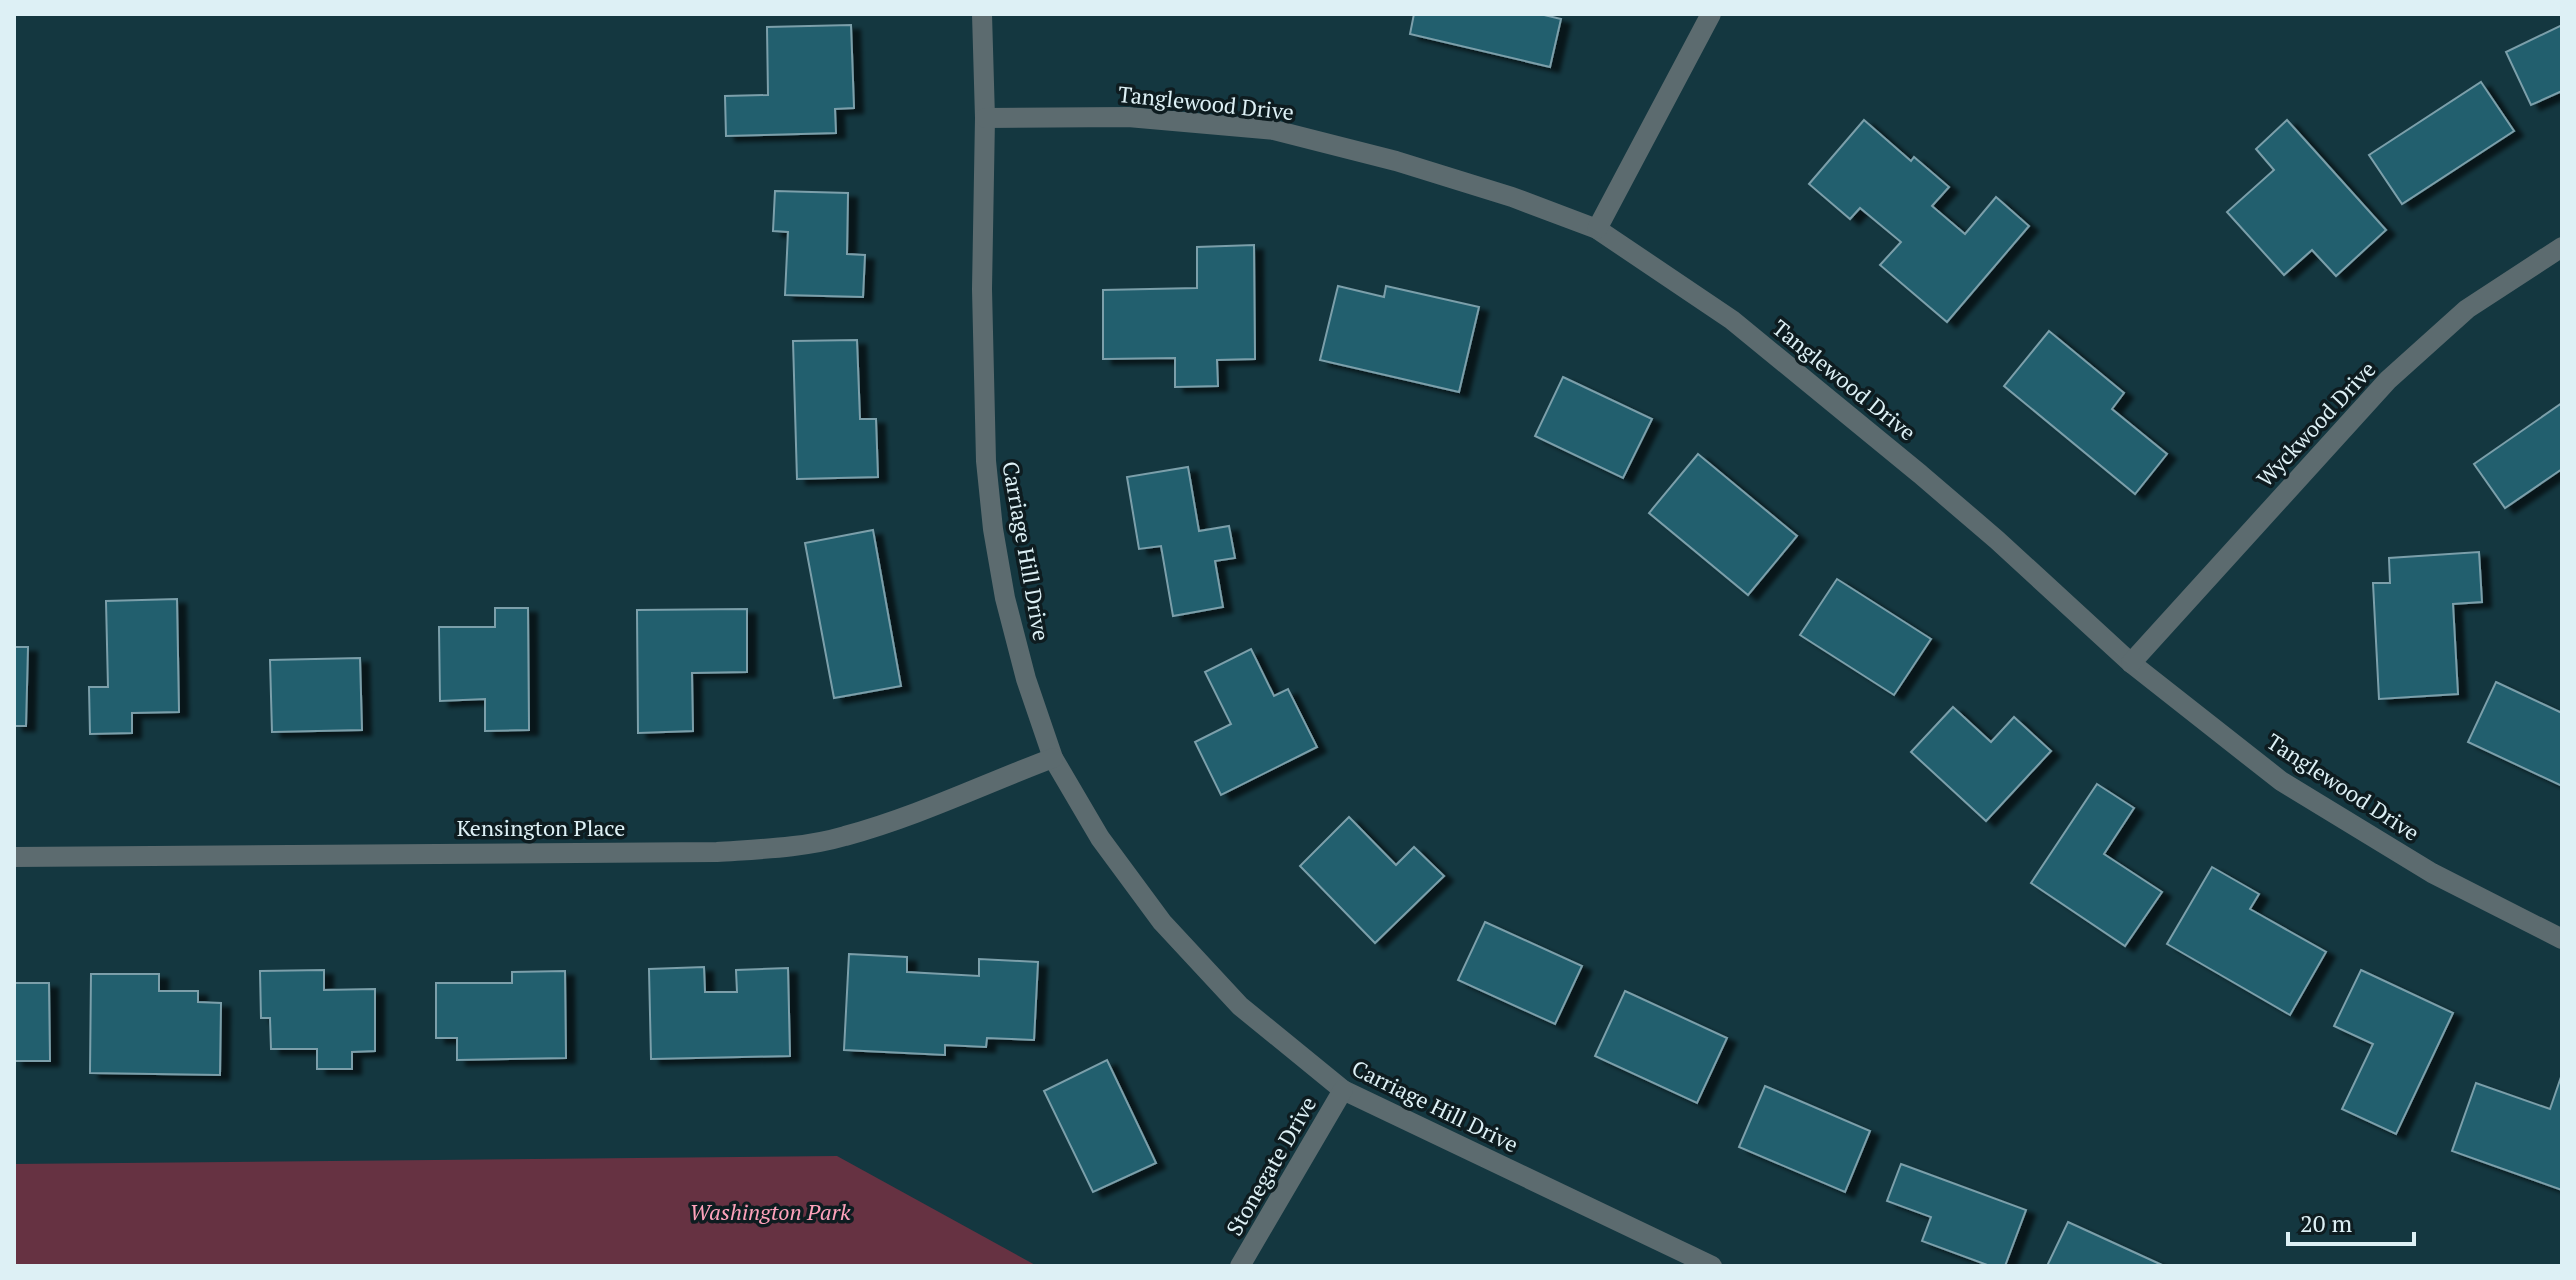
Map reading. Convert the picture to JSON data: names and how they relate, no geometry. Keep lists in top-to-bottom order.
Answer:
{
  "streets": {
    "street": [
      "Tanglewood Drive",
      "Wyckwood Drive",
      "Carriage Hill Drive",
      "Kensington Place",
      "Stonegate Drive"
    ]
  },
  "crossings": [
    ["Tanglewood Drive", "Wyckwood Drive"],
    ["Tanglewood Drive", "Carriage Hill Drive"],
    ["Carriage Hill Drive", "Kensington Place"],
    ["Carriage Hill Drive", "Stonegate Drive"]
  ],
  "parks": ["Washington Park"],
  "scale_bar": "20 m"
}
